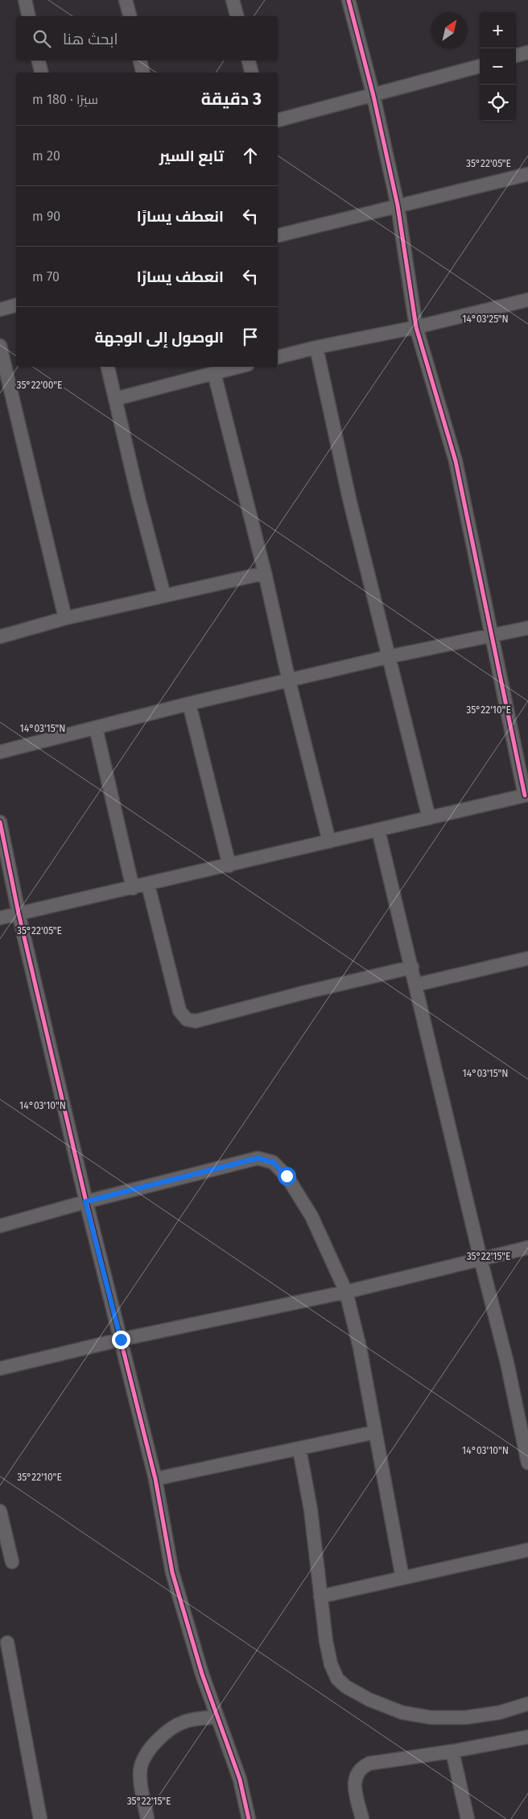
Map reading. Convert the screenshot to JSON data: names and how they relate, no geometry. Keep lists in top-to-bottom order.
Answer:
{
  "north": "top right",
  "page": {
    "map_buttons": ["+", "−"],
    "search": "ابحث هنا",
    "heading": ["3 دقيقة", "سيرًا · 180 m"],
    "list": [
      ["تابع السير", "20 m"],
      ["انعطف يسارًا", "90 m"],
      ["انعطف يسارًا", "70 m"],
      "الوصول إلى الوجهة"
    ]
  },
  "coordinates": [
    "35°22'05\"E",
    "14°03'25\"N",
    "35°22'00\"E",
    "35°22'10\"E",
    "14°03'15\"N",
    "14°03'10\"N",
    "35°22'15\"E"
  ]
}
